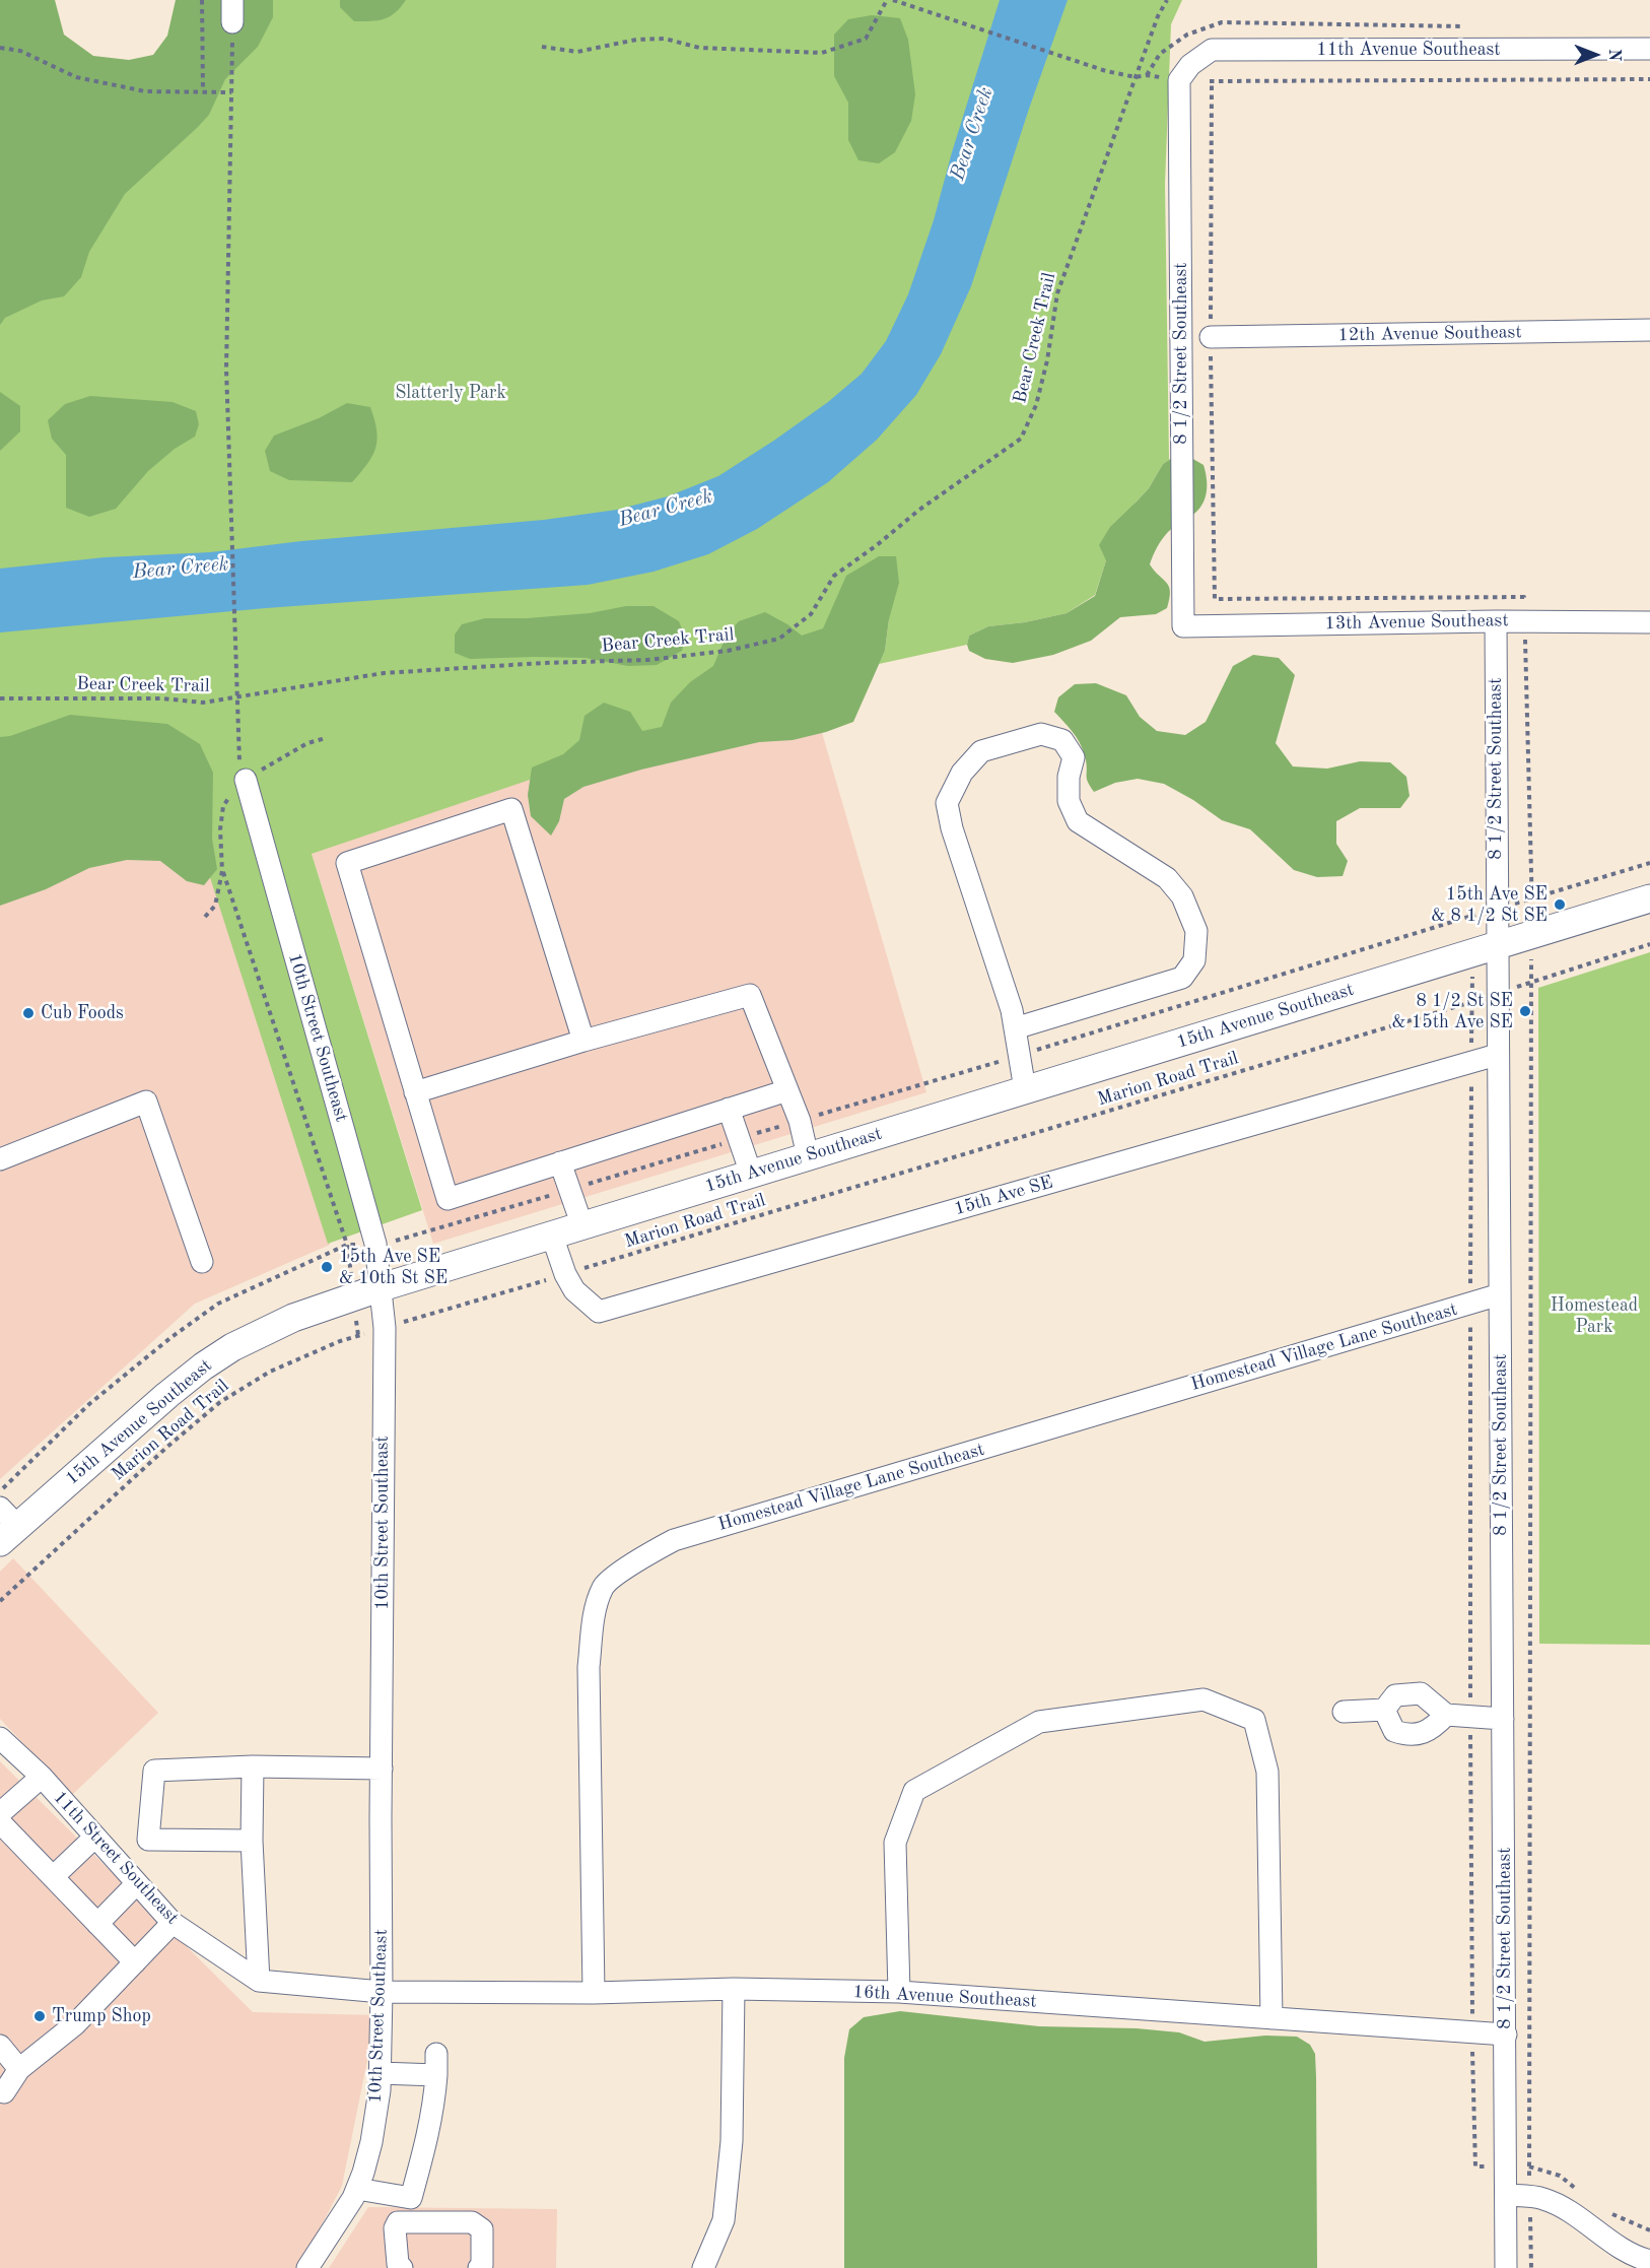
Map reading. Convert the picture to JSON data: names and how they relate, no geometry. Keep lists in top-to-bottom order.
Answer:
{
  "streets": {
    "main road": ["15th Avenue Southeast"],
    "street": [
      "11th Avenue Southeast",
      "12th Avenue Southeast",
      "8 1/2 Street Southeast",
      "13th Avenue Southeast",
      "10th Street Southeast",
      "15th Ave SE",
      "Homestead Village Lane Southeast",
      "11th Street Southeast",
      "16th Avenue Southeast"
    ],
    "path": ["Bear Creek Trail", "Marion Road Trail"]
  },
  "crossings": [
    ["11th Avenue Southeast", "8 1/2 Street Southeast"],
    ["8 1/2 Street Southeast", "13th Avenue Southeast"],
    ["8 1/2 Street Southeast", "15th Avenue Southeast"],
    ["8 1/2 Street Southeast", "15th Ave SE"],
    ["8 1/2 Street Southeast", "Homestead Village Lane Southeast"],
    ["8 1/2 Street Southeast", "16th Avenue Southeast"],
    ["15th Avenue Southeast", "10th Street Southeast"],
    ["15th Avenue Southeast", "15th Ave SE"],
    ["10th Street Southeast", "Marion Road Trail"],
    ["10th Street Southeast", "11th Street Southeast"],
    ["10th Street Southeast", "16th Avenue Southeast"],
    ["Marion Road Trail", "15th Ave SE"],
    ["Homestead Village Lane Southeast", "16th Avenue Southeast"],
    ["11th Street Southeast", "16th Avenue Southeast"]
  ],
  "water": ["Bear Creek"],
  "parks": ["Slatterly Park", "Homestead Park"],
  "places": [
    "15th Ave SE & 8 1/2 St SE",
    "8 1/2 St SE & 15th Ave SE",
    "Cub Foods",
    "15th Ave SE & 10th St SE",
    "Trump Shop"
  ],
  "north": "right"
}
